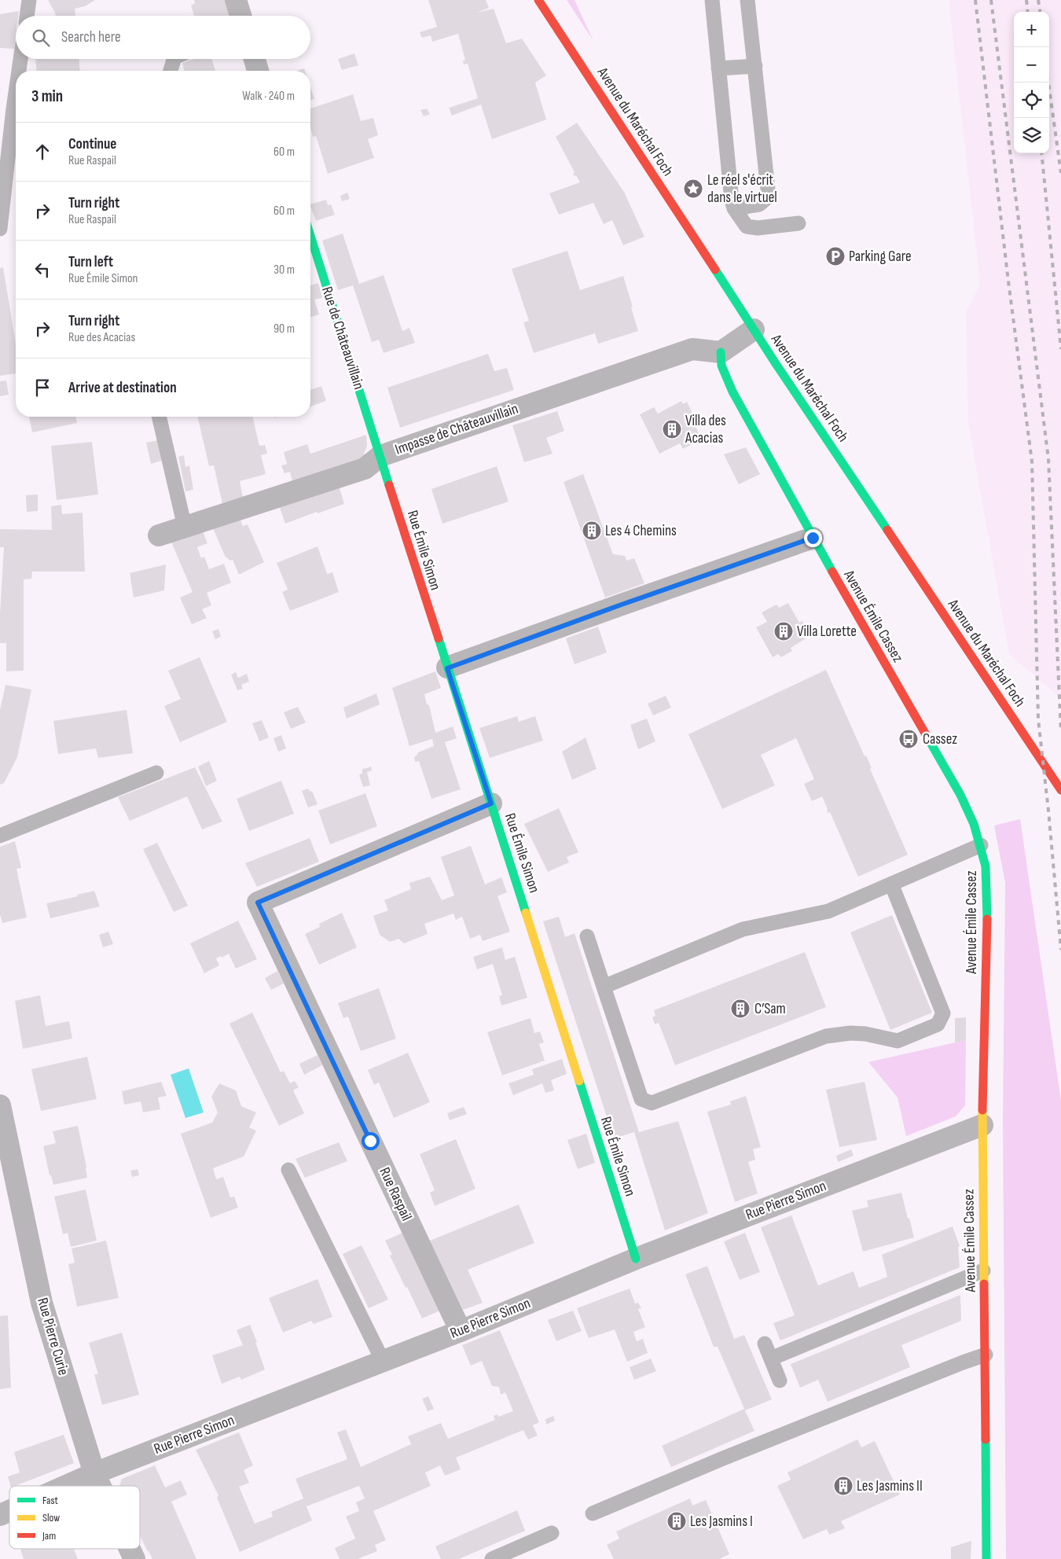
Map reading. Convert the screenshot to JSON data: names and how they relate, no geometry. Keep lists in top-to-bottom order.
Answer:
{
  "streets": {
    "street": [
      "Avenue du Maréchal Foch",
      "Rue de Châteauvillain",
      "Impasse de Châteauvillain",
      "Rue Émile Simon",
      "Avenue Émile Cassez",
      "Rue Raspail",
      "Rue Pierre Simon",
      "Rue Pierre Curie"
    ]
  },
  "crossings": [
    ["Rue de Châteauvillain", "Impasse de Châteauvillain"],
    ["Rue de Châteauvillain", "Rue Émile Simon"],
    ["Impasse de Châteauvillain", "Rue Émile Simon"],
    ["Impasse de Châteauvillain", "Avenue Émile Cassez"],
    ["Rue Émile Simon", "Rue Raspail"],
    ["Rue Émile Simon", "Rue Pierre Simon"],
    ["Avenue Émile Cassez", "Rue Pierre Simon"],
    ["Rue Raspail", "Rue Pierre Simon"],
    ["Rue Pierre Simon", "Rue Pierre Curie"]
  ],
  "places": {
    "place": ["Le réel s'écrit dans le virtuel"],
    "parking": ["Parking Gare"],
    "building": [
      "Villa des Acacias",
      "Les 4 Chemins",
      "Villa Lorette",
      "C’Sam",
      "Les Jasmins II",
      "Les Jasmins I"
    ],
    "bus stop": ["Cassez"]
  },
  "legend": ["Fast", "Slow", "Jam"],
  "page": {
    "map_buttons": ["+", "−"],
    "search": "Search here",
    "heading": ["3 min", "Walk · 240 m"],
    "list": [
      ["Continue", "Rue Raspail", "60 m"],
      ["Turn right", "Rue Raspail", "60 m"],
      ["Turn left", "Rue Émile Simon", "30 m"],
      ["Turn right", "Rue des Acacias", "90 m"],
      "Arrive at destination"
    ]
  }
}
